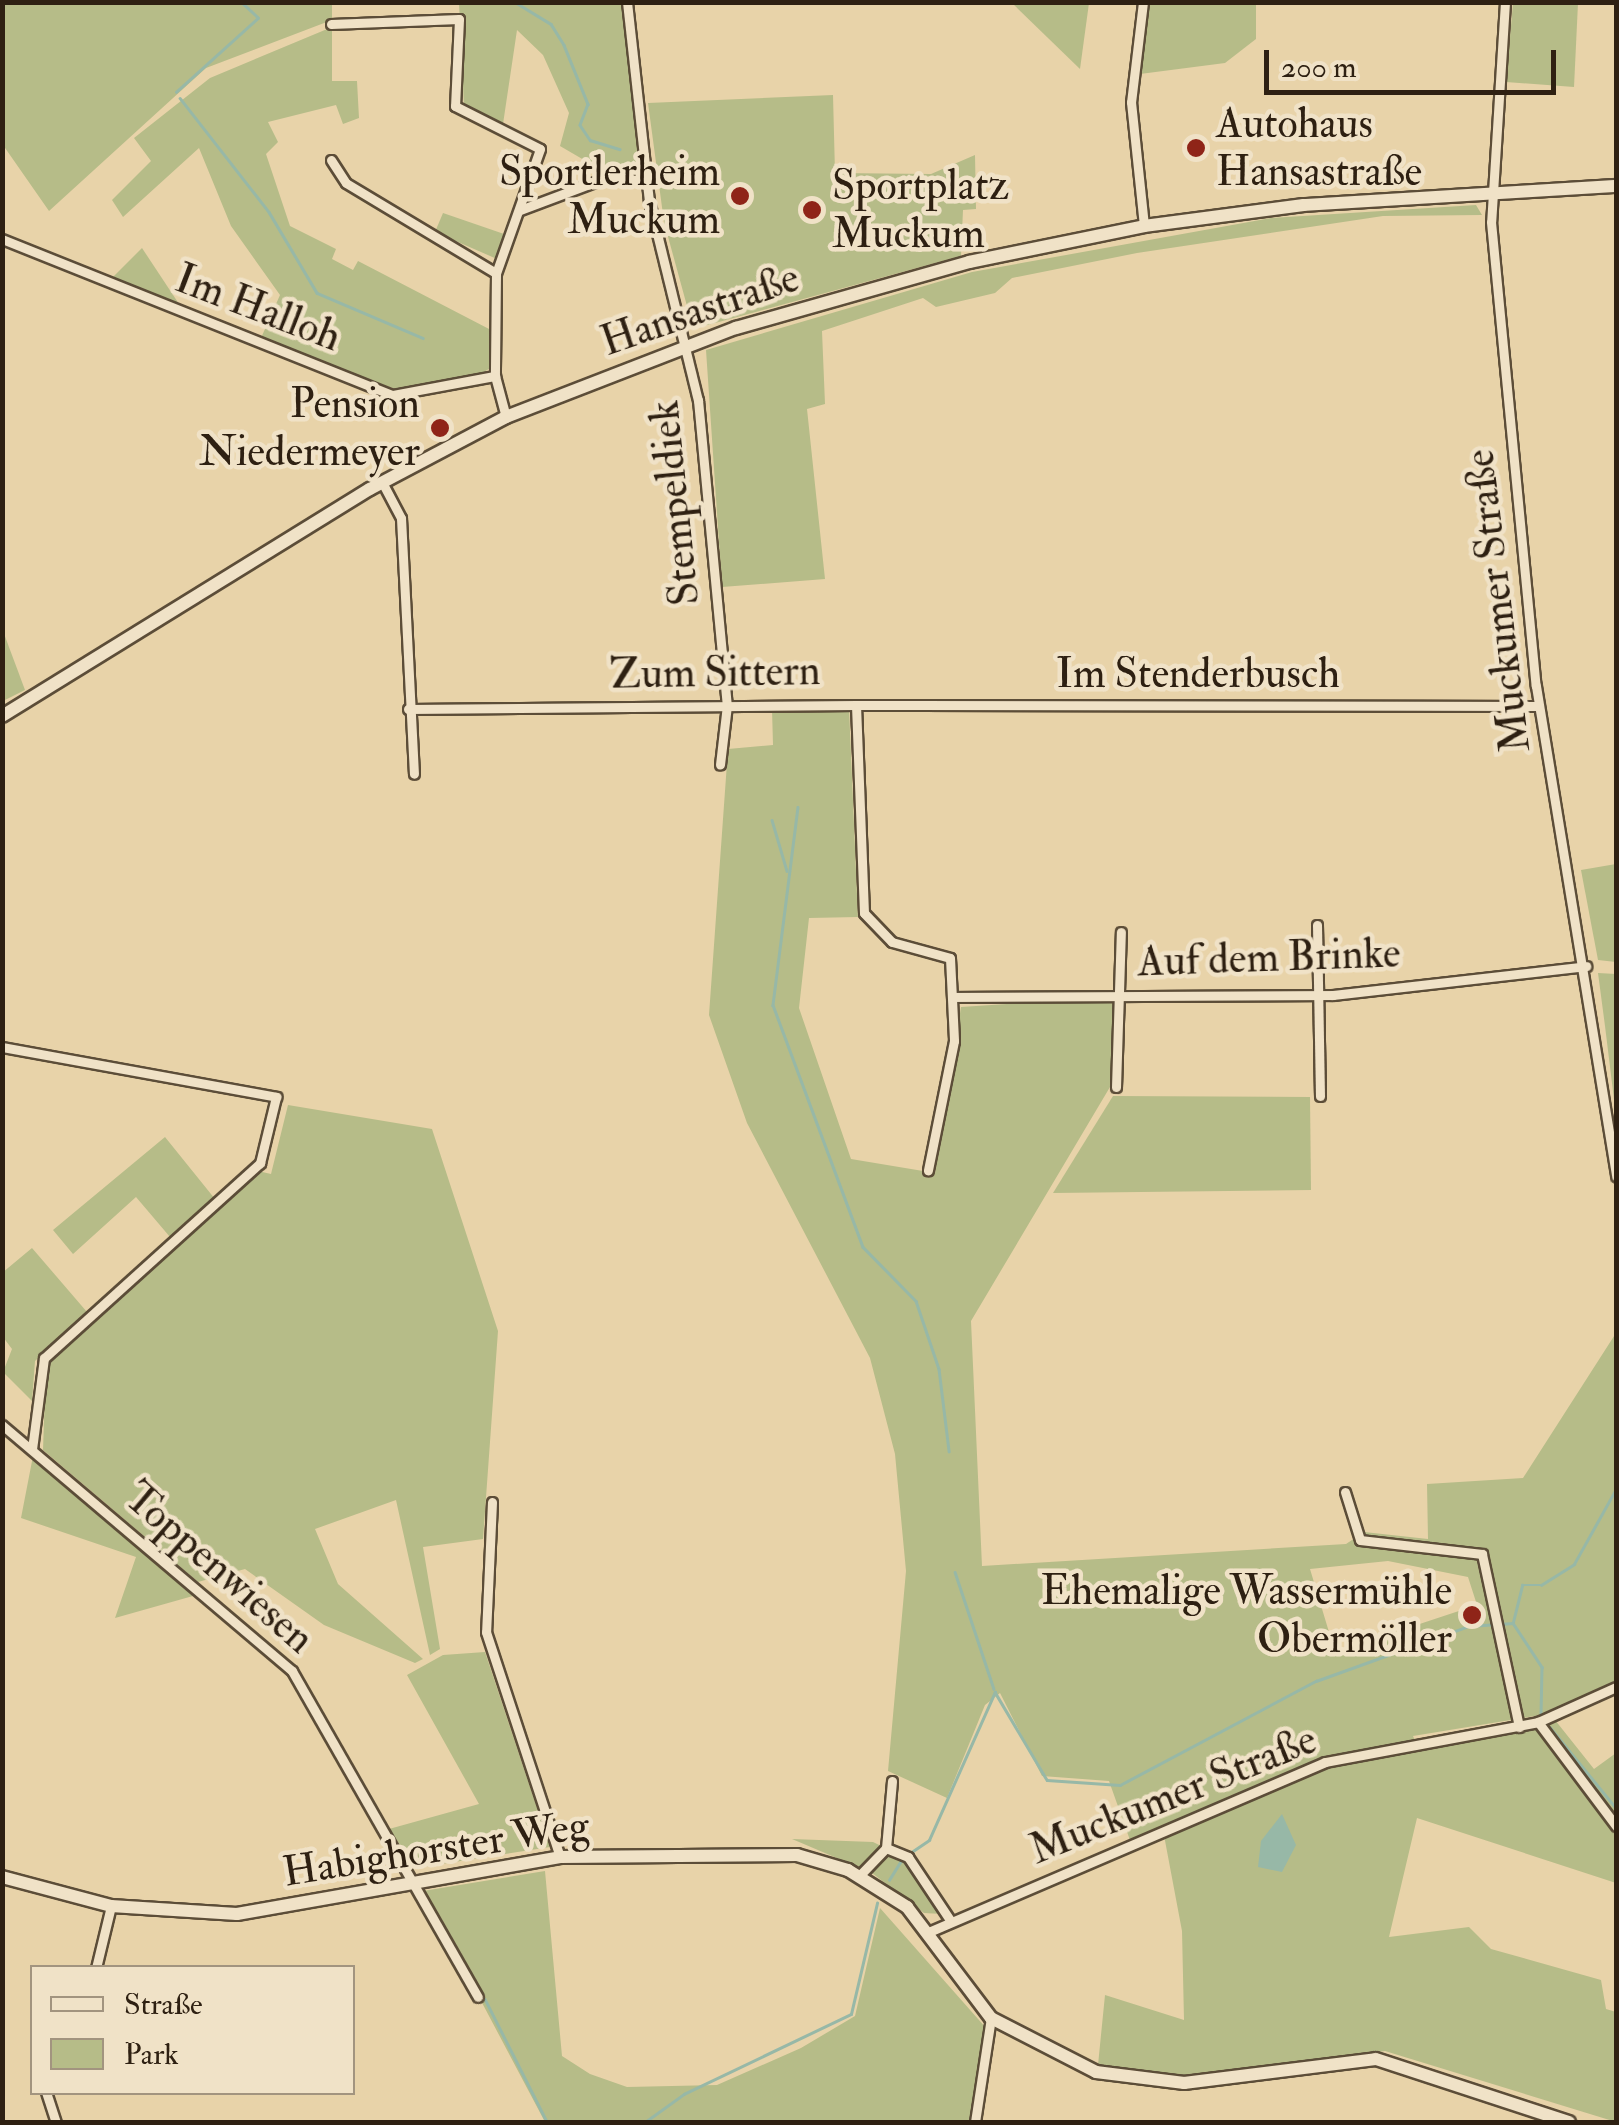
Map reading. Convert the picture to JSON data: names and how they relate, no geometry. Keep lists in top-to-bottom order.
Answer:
{
  "streets": {
    "main road": ["Hansastraße", "Habighorster Weg"],
    "street": [
      "Im Halloh",
      "Stempeldiek",
      "Muckumer Straße",
      "Zum Sittern",
      "Im Stenderbusch",
      "Auf dem Brinke",
      "Toppenwiesen"
    ]
  },
  "crossings": [
    ["Hansastraße", "Stempeldiek"],
    ["Hansastraße", "Muckumer Straße"],
    ["Stempeldiek", "Zum Sittern"],
    ["Muckumer Straße", "Im Stenderbusch"],
    ["Muckumer Straße", "Auf dem Brinke"],
    ["Muckumer Straße", "Habighorster Weg"],
    ["Zum Sittern", "Im Stenderbusch"],
    ["Zum Sittern", "Auf dem Brinke"],
    ["Toppenwiesen", "Habighorster Weg"]
  ],
  "places": [
    "Autohaus Hansastraße",
    "Sportlerheim Muckum",
    "Sportplatz Muckum",
    "Pension Niedermeyer",
    "Ehemalige Wassermühle Obermöller"
  ],
  "legend": ["Straße", "Park"],
  "scale_bar": "200 m"
}
